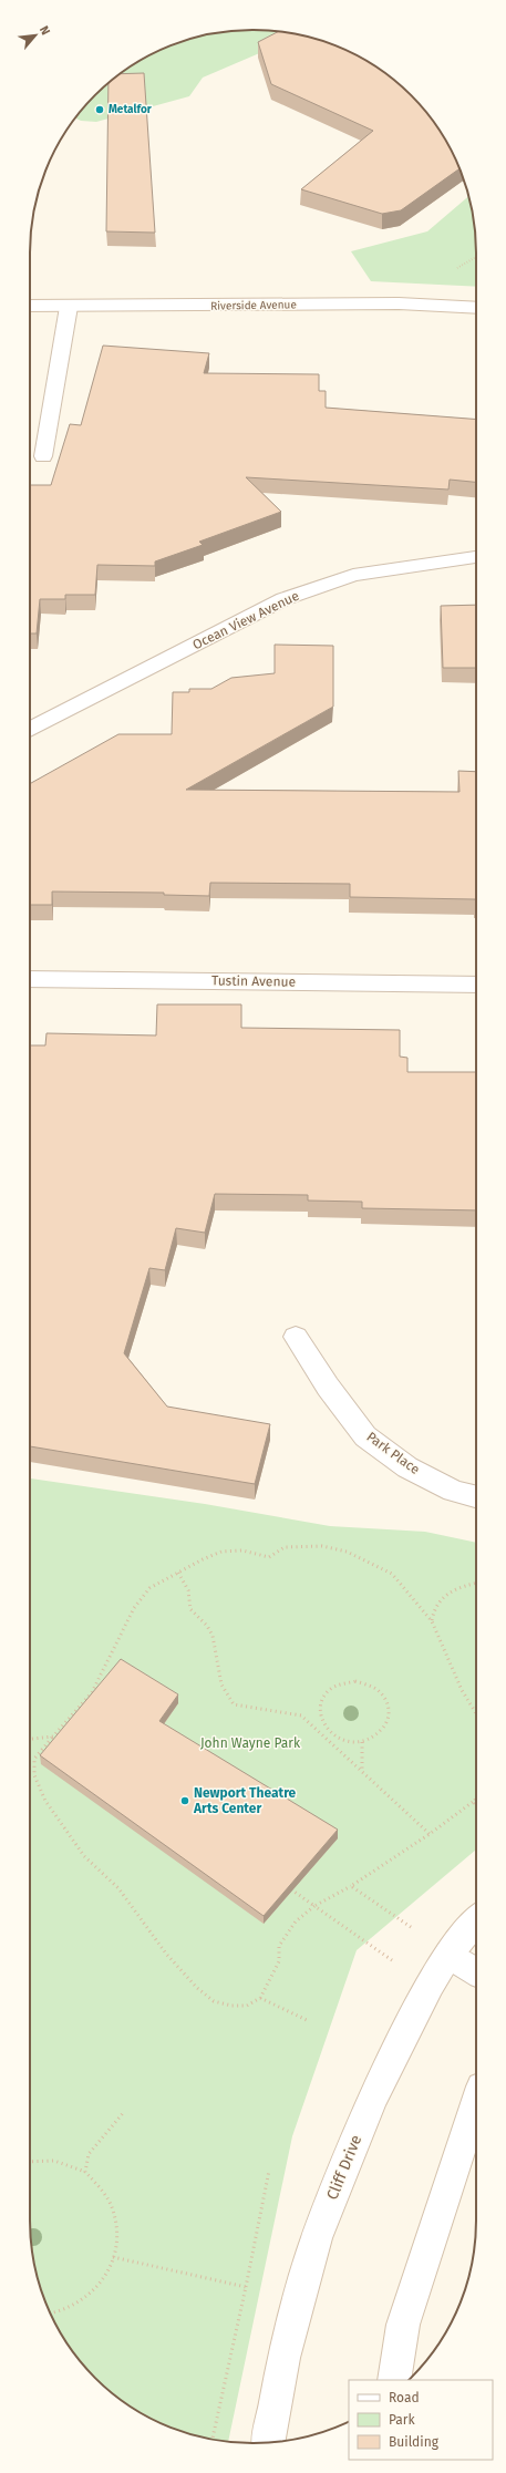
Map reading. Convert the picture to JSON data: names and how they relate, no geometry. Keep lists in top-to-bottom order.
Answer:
{
  "streets": {
    "street": [
      "Riverside Avenue",
      "Ocean View Avenue",
      "Tustin Avenue",
      "Park Place",
      "Cliff Drive"
    ]
  },
  "parks": ["John Wayne Park"],
  "places": ["Metalfor", "Newport Theatre Arts Center"],
  "legend": ["Road", "Park", "Building"],
  "north": "top right"
}
